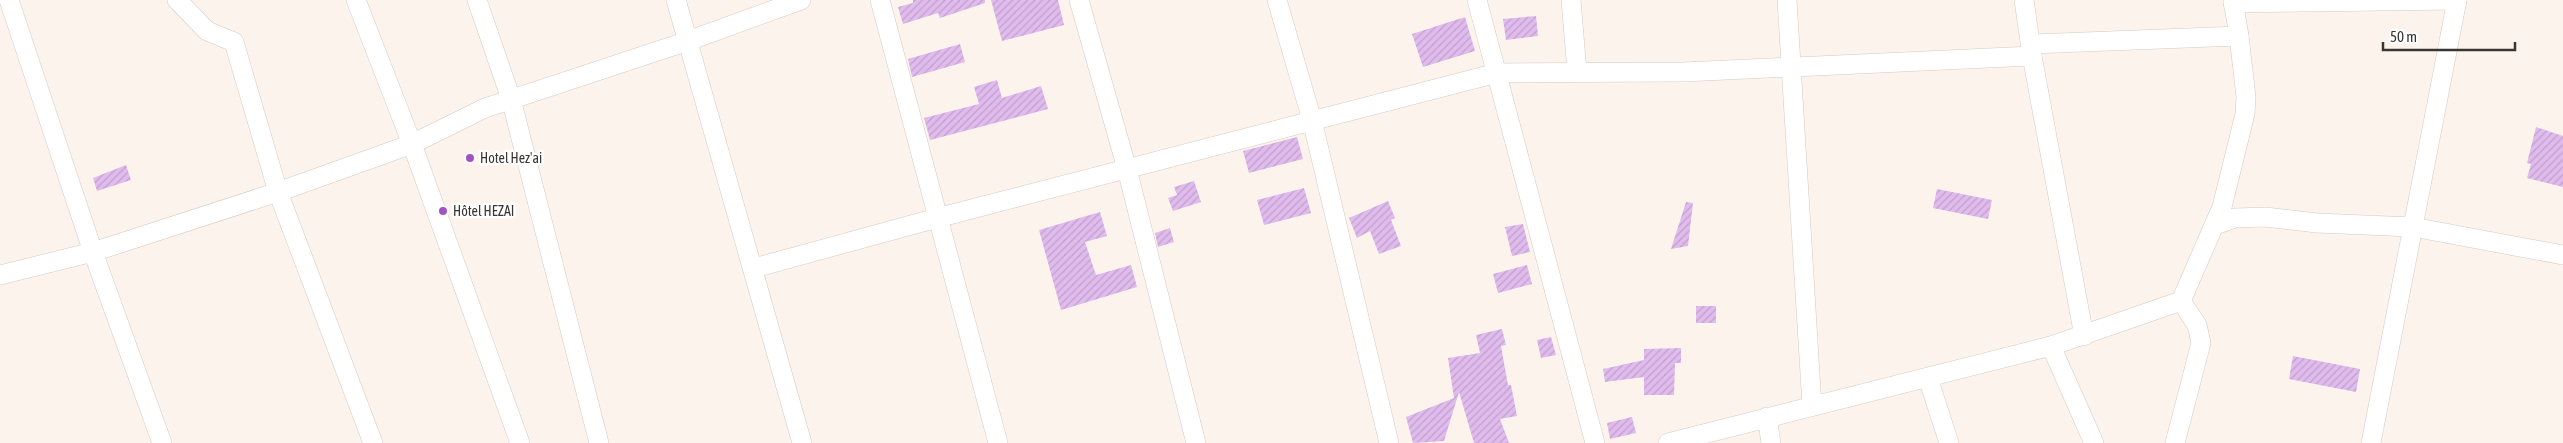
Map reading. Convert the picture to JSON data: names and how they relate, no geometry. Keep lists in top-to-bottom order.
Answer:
{
  "places": ["Hotel Hez'ai", "Hôtel HEZAI"],
  "scale_bar": "50 m"
}
